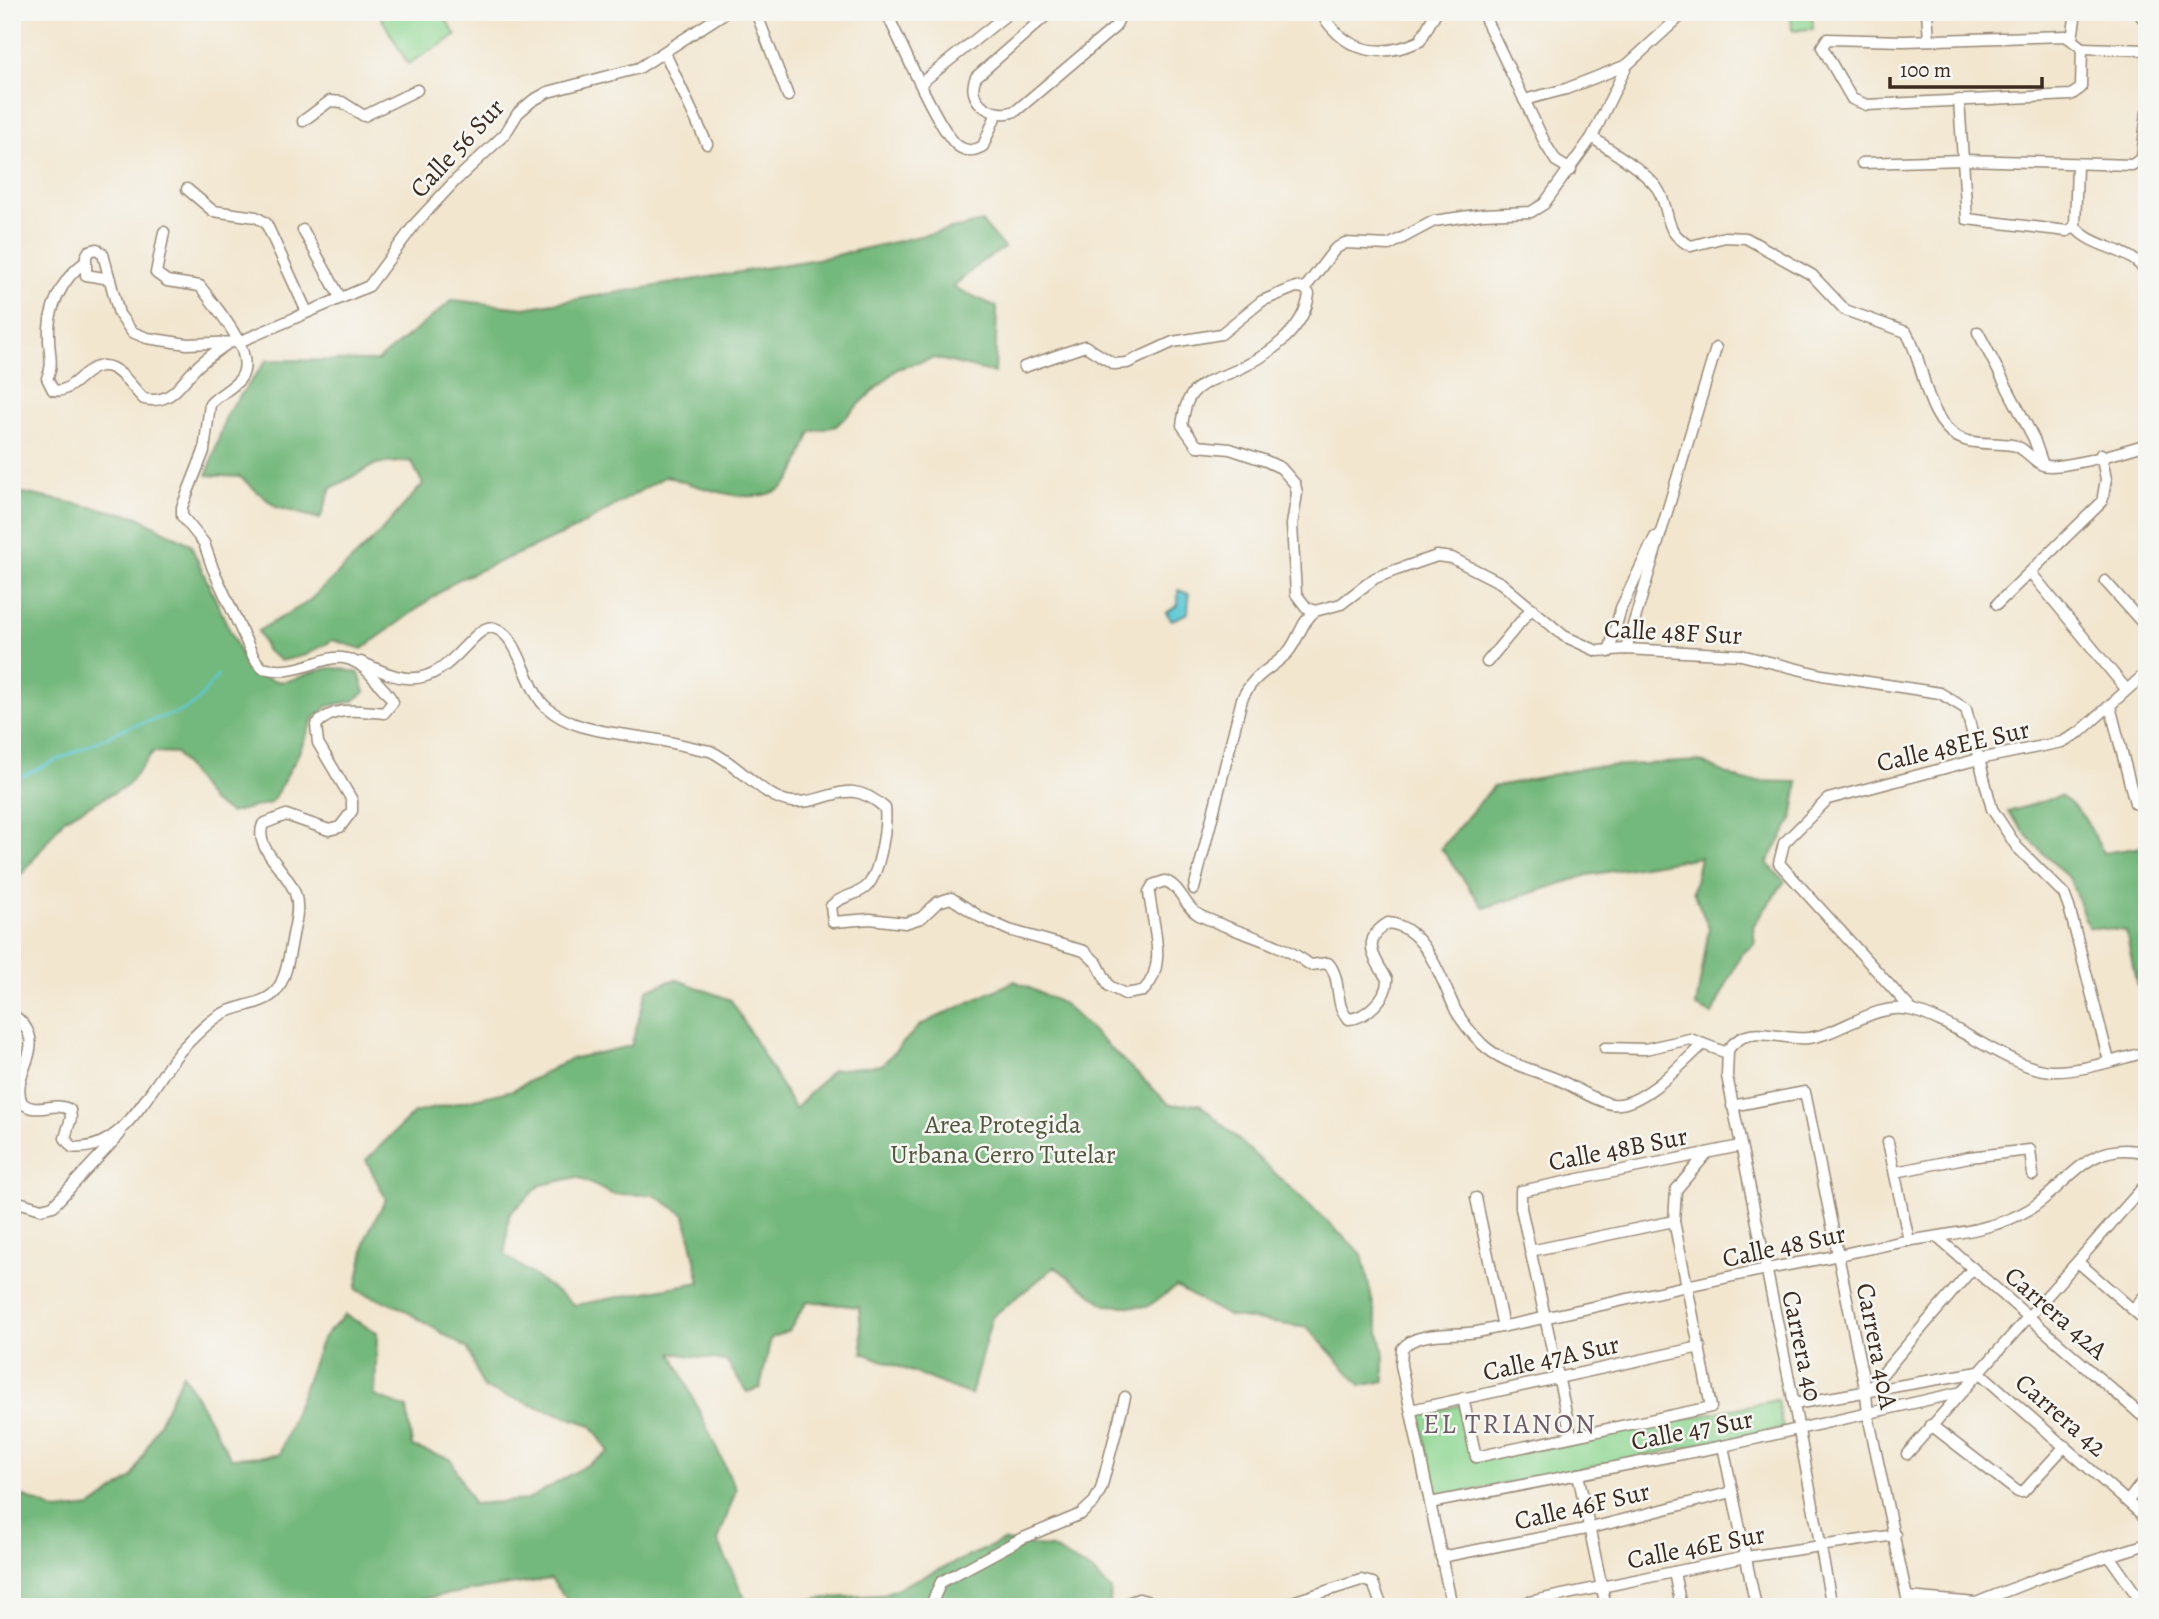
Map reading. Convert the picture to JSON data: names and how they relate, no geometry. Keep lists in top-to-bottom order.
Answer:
{
  "streets": {
    "street": [
      "Calle 56 Sur",
      "Calle 48F Sur",
      "Calle 48EE Sur",
      "Calle 48B Sur",
      "Calle 48 Sur",
      "Carrera 42A",
      "Carrera 40",
      "Carrera 40A",
      "Calle 47A Sur",
      "Carrera 42",
      "Calle 47 Sur",
      "Calle 46F Sur",
      "Calle 46E Sur"
    ]
  },
  "crossings": [
    ["Calle 48F Sur", "Calle 48EE Sur"],
    ["Calle 48B Sur", "Carrera 40"],
    ["Calle 48 Sur", "Carrera 42A"],
    ["Calle 48 Sur", "Carrera 40"],
    ["Calle 48 Sur", "Carrera 40A"],
    ["Calle 48 Sur", "Calle 47A Sur"],
    ["Carrera 40", "Carrera 40A"],
    ["Carrera 40", "Calle 47 Sur"],
    ["Carrera 40", "Calle 46E Sur"],
    ["Carrera 40A", "Calle 47 Sur"],
    ["Carrera 40A", "Calle 46E Sur"],
    ["Calle 47A Sur", "Calle 47 Sur"]
  ],
  "districts": ["EL TRIANON"],
  "parks": ["Area Protegida Urbana Cerro Tutelar"],
  "scale_bar": "100 m"
}
